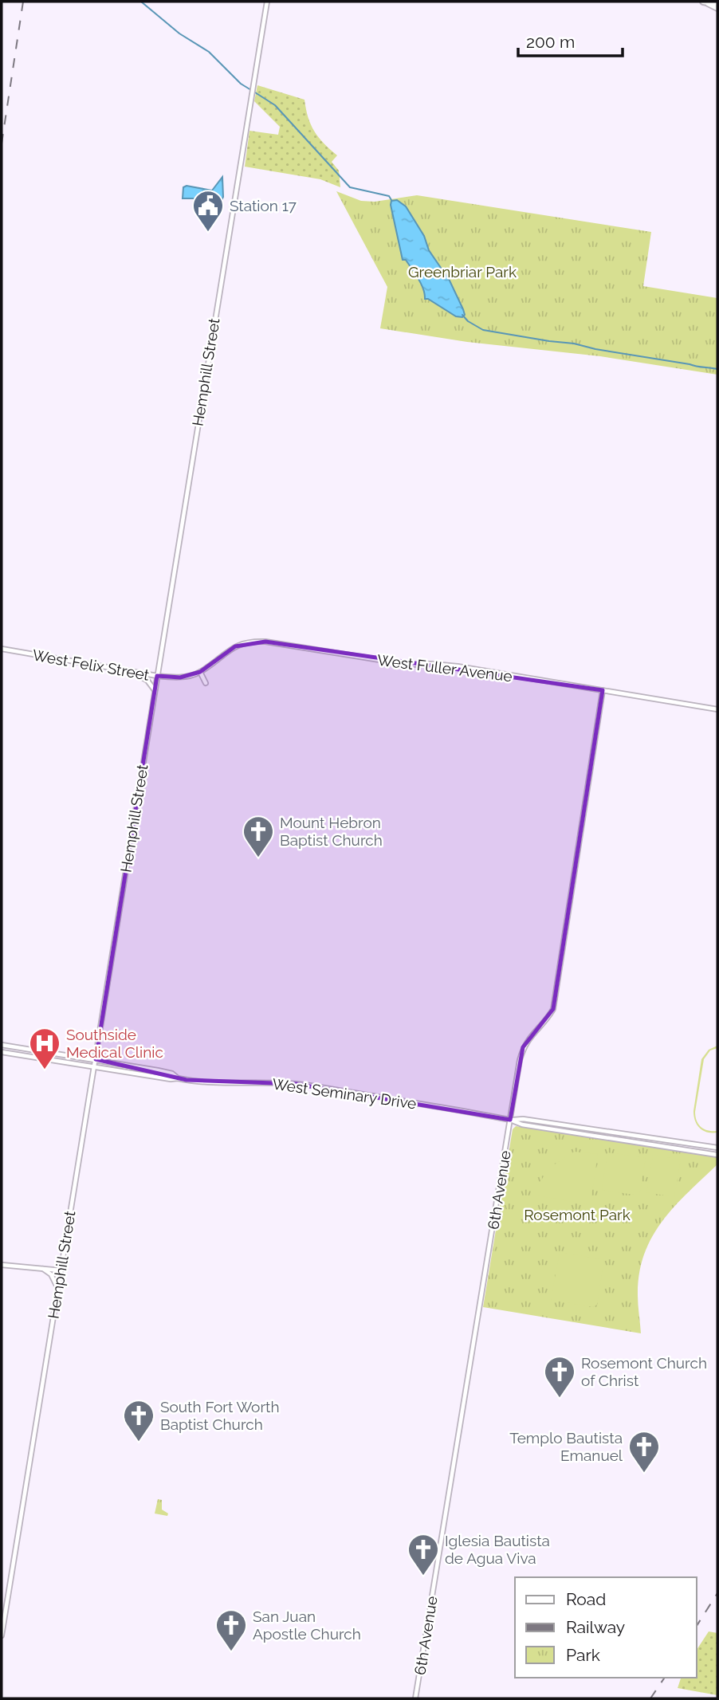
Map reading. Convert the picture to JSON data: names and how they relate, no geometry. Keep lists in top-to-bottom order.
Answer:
{
  "streets": {
    "main road": [
      "Hemphill Street",
      "West Felix Street",
      "West Fuller Avenue",
      "West Seminary Drive",
      "6th Avenue"
    ]
  },
  "crossings": [
    ["Hemphill Street", "West Felix Street"],
    ["Hemphill Street", "West Seminary Drive"],
    ["West Felix Street", "West Fuller Avenue"],
    ["West Fuller Avenue", "6th Avenue"],
    ["West Seminary Drive", "6th Avenue"]
  ],
  "parks": ["Greenbriar Park", "Rosemont Park"],
  "places": {
    "public building": ["Station 17"],
    "church": [
      "Mount Hebron Baptist Church",
      "Rosemont Church of Christ",
      "South Fort Worth Baptist Church",
      "Templo Bautista Emanuel",
      "Iglesia Bautista de Agua Viva",
      "San Juan Apostle Church"
    ],
    "hospital": ["Southside Medical Clinic"]
  },
  "legend": ["Road", "Railway", "Park"],
  "scale_bar": "200 m"
}
